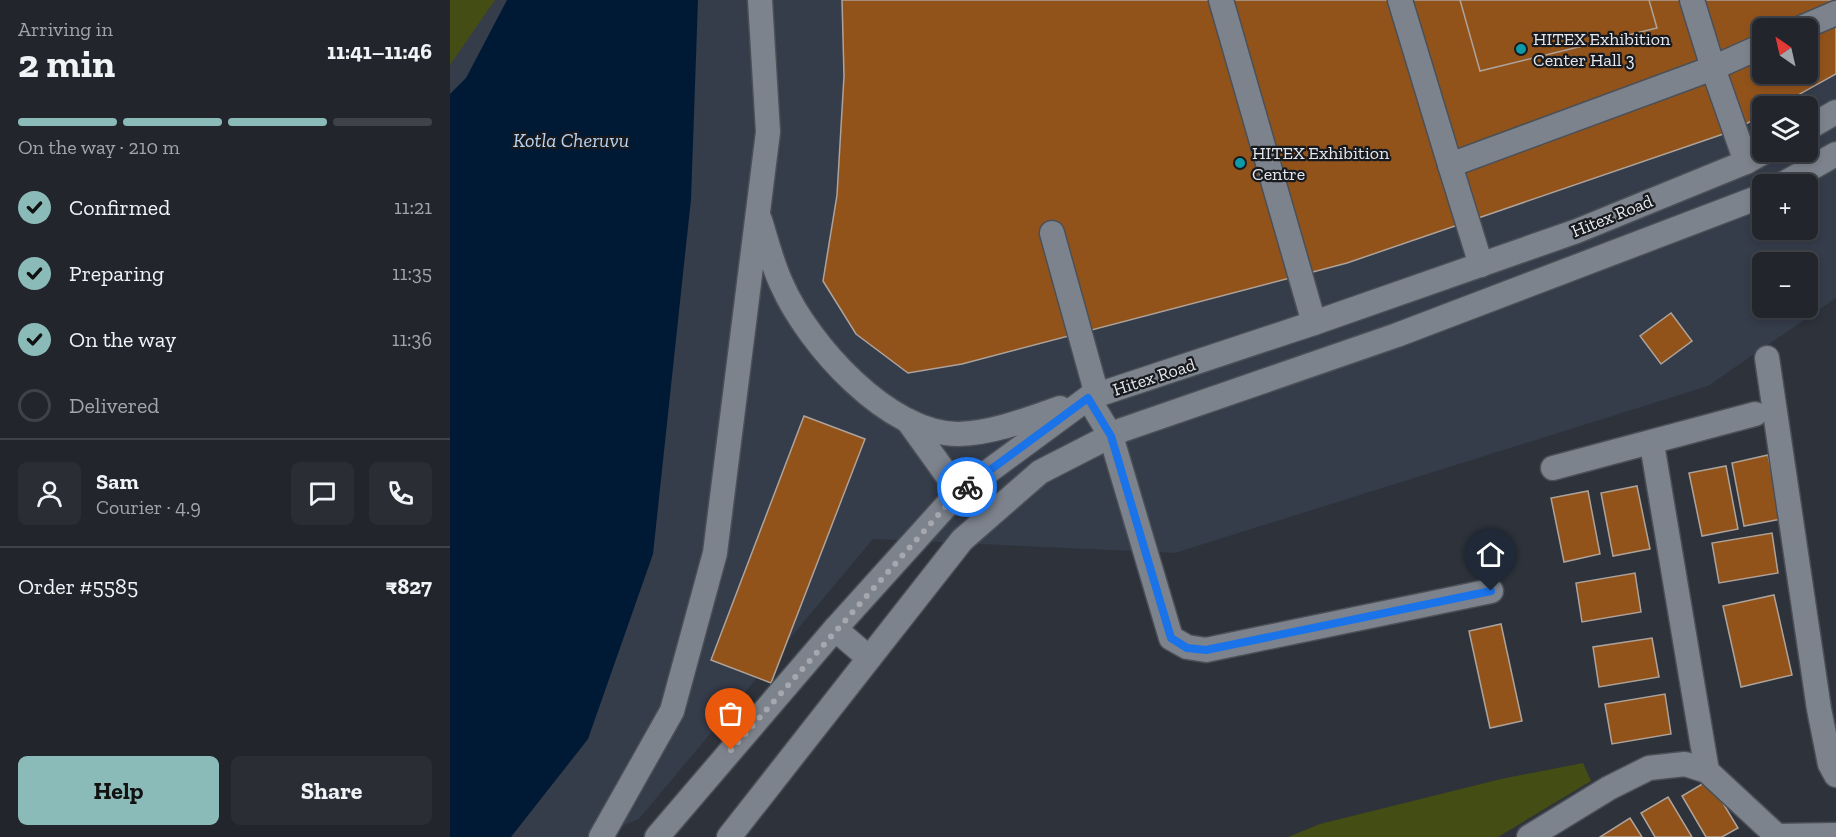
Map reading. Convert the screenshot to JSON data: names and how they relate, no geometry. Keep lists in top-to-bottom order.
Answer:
{
  "streets": {
    "street": ["Hitex Road"]
  },
  "water": ["Kotla Cheruvu"],
  "places": ["HITEX Exhibition Center Hall 3", "HITEX Exhibition Centre"],
  "north": "top left",
  "page": {
    "heading": ["2 min", "Arriving in", "11:41–11:46"],
    "panel": [
      "Sam",
      "Courier · 4.9",
      "Order #5585",
      "₹827"
    ],
    "map_buttons": ["+", "−"],
    "bar": "On the way · 210 m",
    "list": [
      ["Confirmed", "11:21"],
      ["Preparing", "11:35"],
      ["On the way", "11:36"],
      "Delivered"
    ],
    "buttons": ["Help", "Share"]
  }
}
